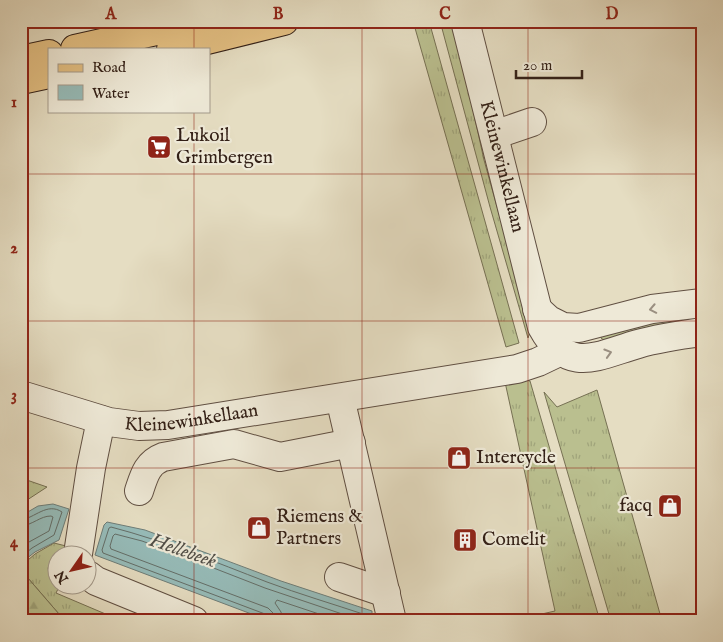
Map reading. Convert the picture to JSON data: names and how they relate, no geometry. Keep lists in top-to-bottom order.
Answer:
{
  "streets": {
    "street": ["Kleinewinkellaan"]
  },
  "water": ["Hellebeek"],
  "places": {
    "supermarket": ["Lukoil Grimbergen"],
    "shop": ["Intercycle", "facq", "Riemens & Partners"],
    "building": ["Comelit"]
  },
  "legend": ["Road", "Water"],
  "scale_bar": "20 m",
  "north": "bottom left",
  "grid": {
    "columns": [
      "A",
      "B",
      "C",
      "D"
    ],
    "rows": [
      "1",
      "2",
      "3",
      "4"
    ]
  }
}
